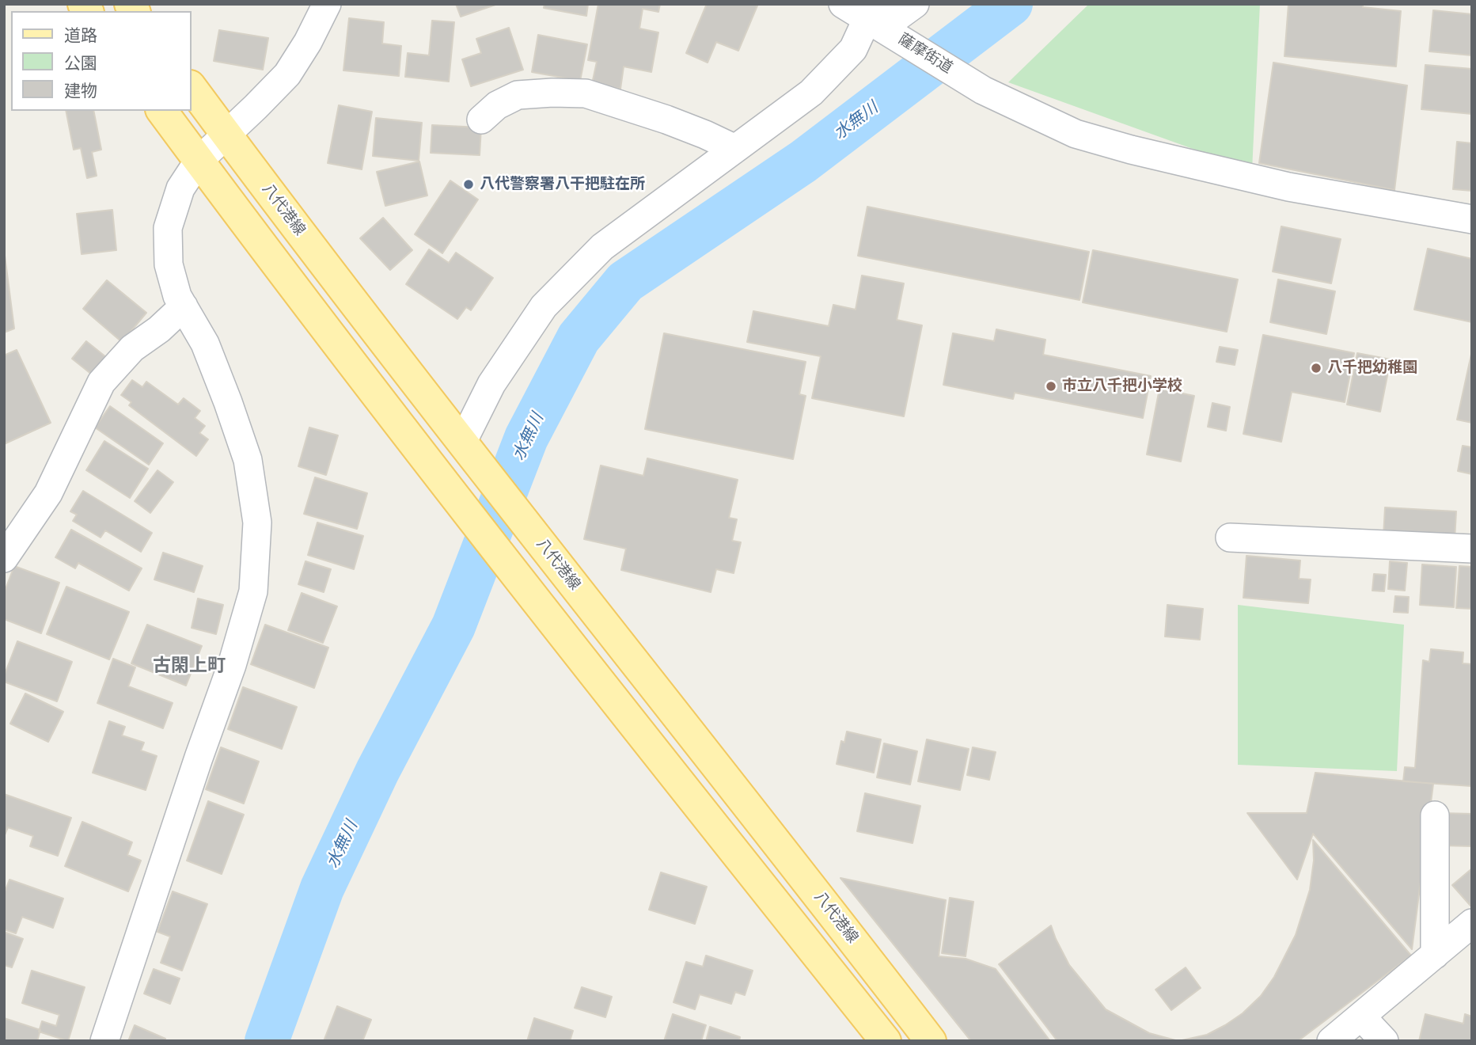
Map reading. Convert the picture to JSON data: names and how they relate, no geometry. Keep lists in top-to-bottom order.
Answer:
{
  "streets": {
    "main road": ["八代港線"],
    "street": ["薩摩街道"]
  },
  "districts": ["古閑上町"],
  "water": ["水無川"],
  "places": ["八代警察署八干把駐在所", "八千把幼稚園", "市立八千把小学校"],
  "legend": ["道路", "公園", "建物"]
}
